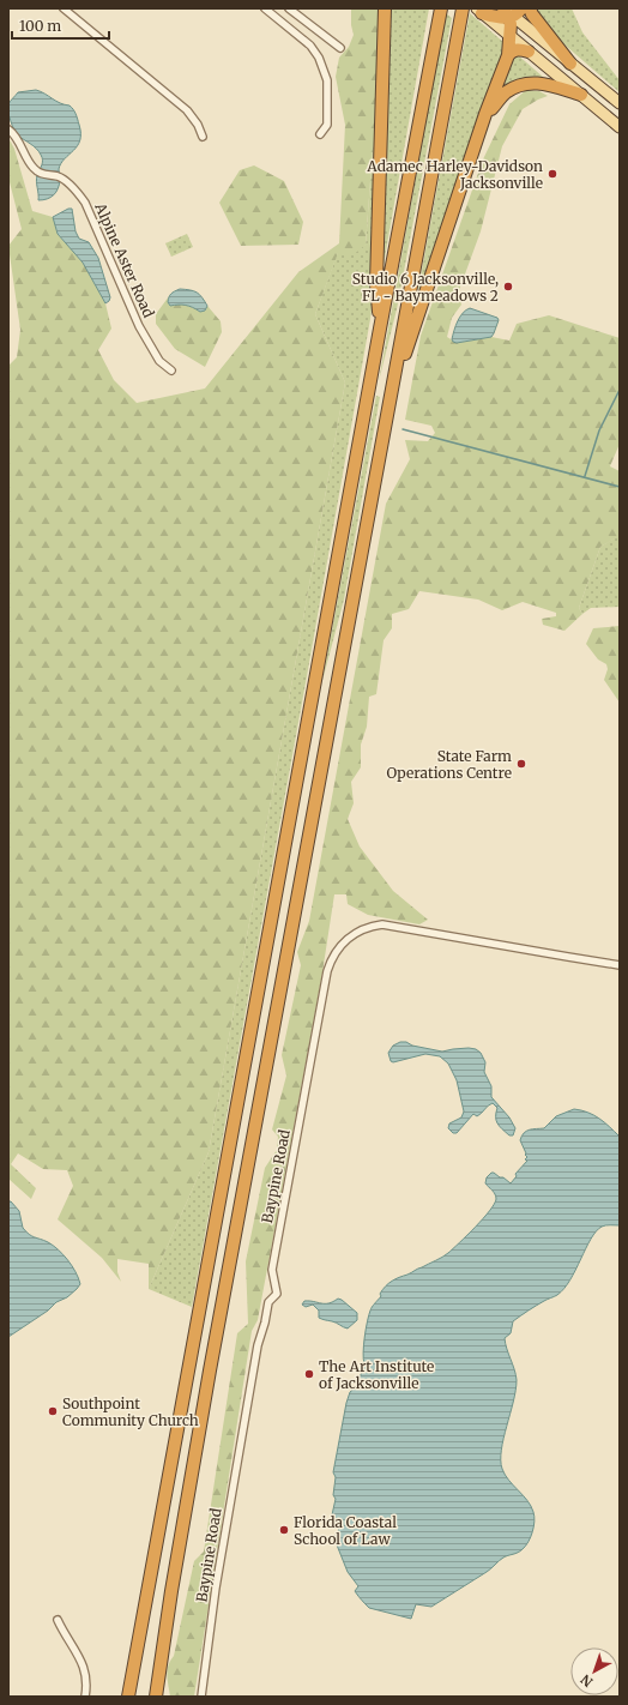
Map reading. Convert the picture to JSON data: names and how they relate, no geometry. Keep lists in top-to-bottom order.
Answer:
{
  "streets": {
    "street": ["Alpine Aster Road", "Baypine Road"]
  },
  "places": [
    "Adamec Harley-Davidson Jacksonville",
    "Studio 6 Jacksonville, FL - Baymeadows 2",
    "State Farm Operations Centre",
    "The Art Institute of Jacksonville",
    "Southpoint Community Church",
    "Florida Coastal School of Law"
  ],
  "scale_bar": "100 m",
  "north": "bottom left"
}
